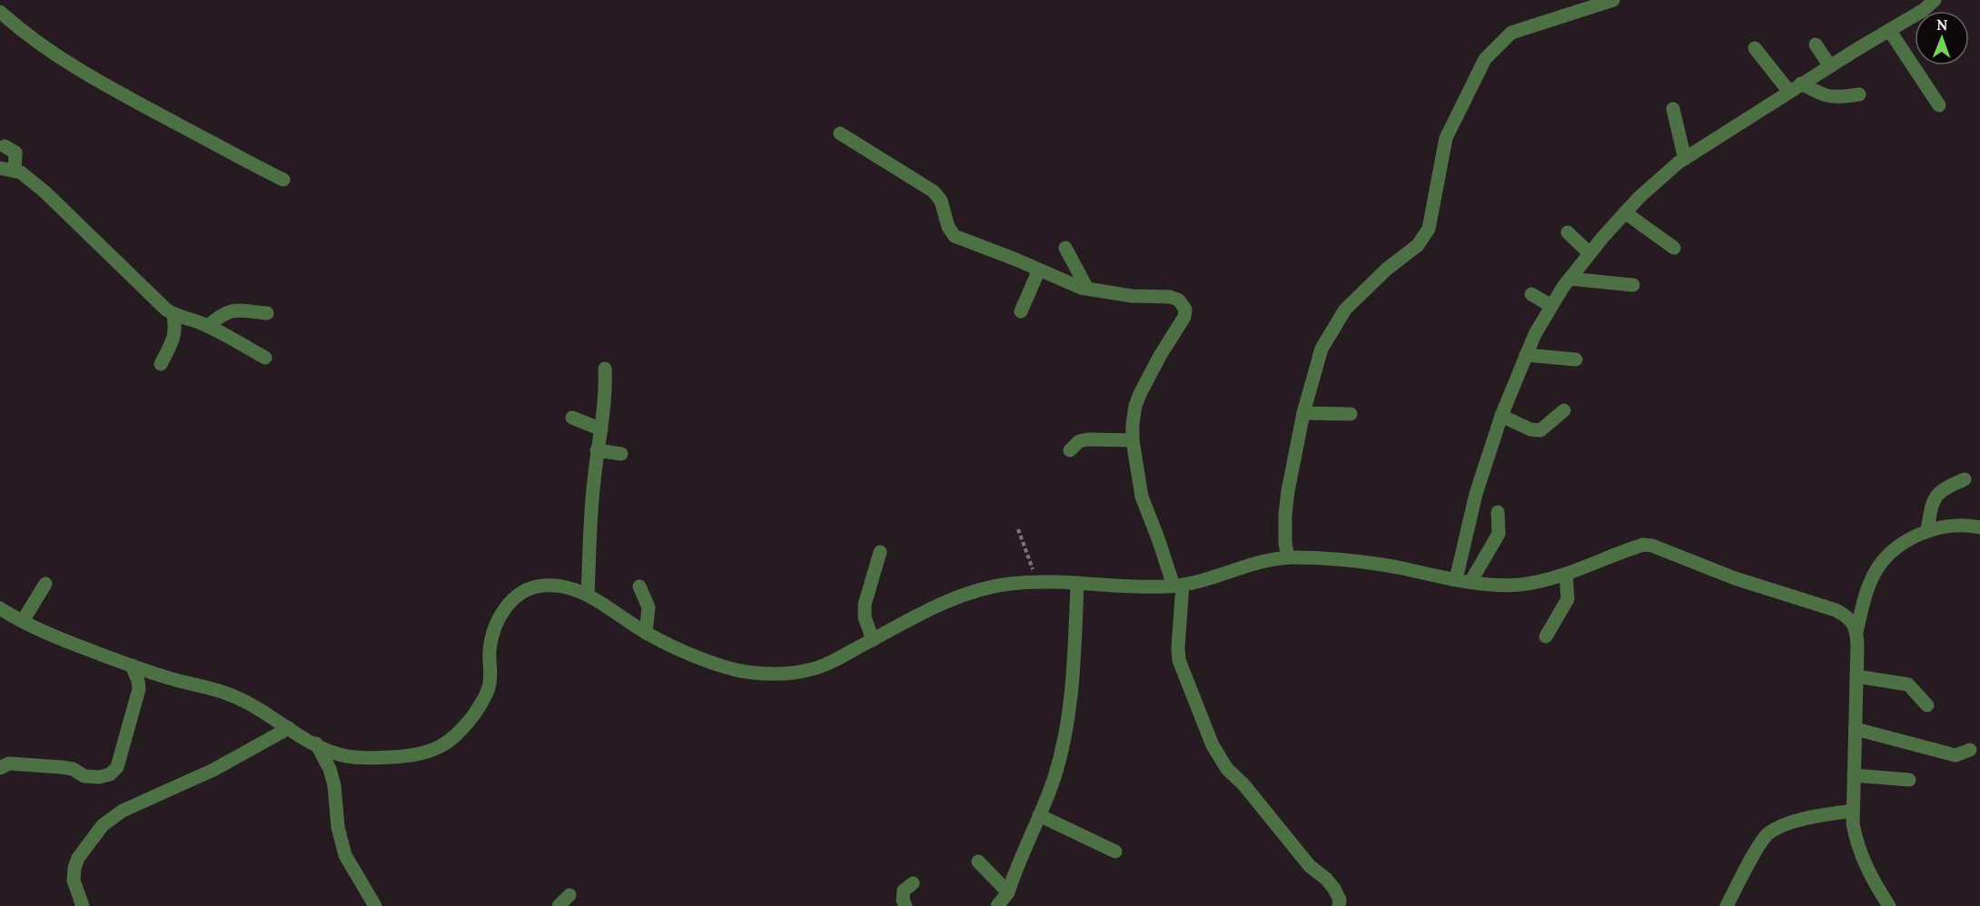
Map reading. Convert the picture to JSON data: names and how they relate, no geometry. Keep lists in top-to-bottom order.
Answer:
{
  "north": "top"
}
